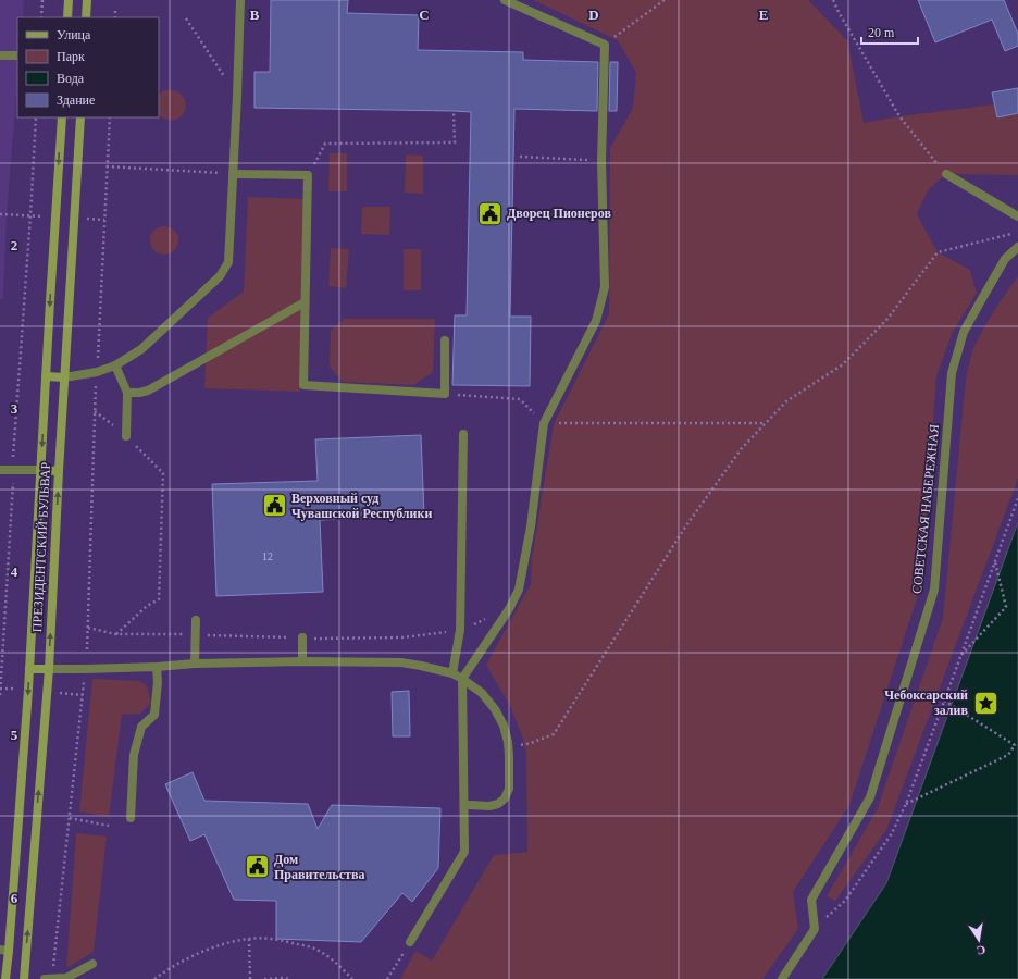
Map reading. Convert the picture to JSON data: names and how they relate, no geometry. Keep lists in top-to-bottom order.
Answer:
{
  "streets": {
    "main road": ["ПРЕЗИДЕНТСКИЙ БУЛЬВАР"],
    "street": ["СОВЕТСКАЯ НАБЕРЕЖНАЯ"]
  },
  "places": {
    "public building": ["Дворец Пионеров", "Верховный суд Чувашской Республики", "Дом Правительства"],
    "place": ["Чебоксарский залив"]
  },
  "house_numbers": ["12"],
  "legend": [
    "Улица",
    "Парк",
    "Вода",
    "Здание"
  ],
  "scale_bar": "20 m",
  "north": "bottom",
  "grid": {
    "columns": [
      "B",
      "C",
      "D",
      "E"
    ],
    "rows": [
      "2",
      "3",
      "4",
      "5",
      "6"
    ]
  }
}
